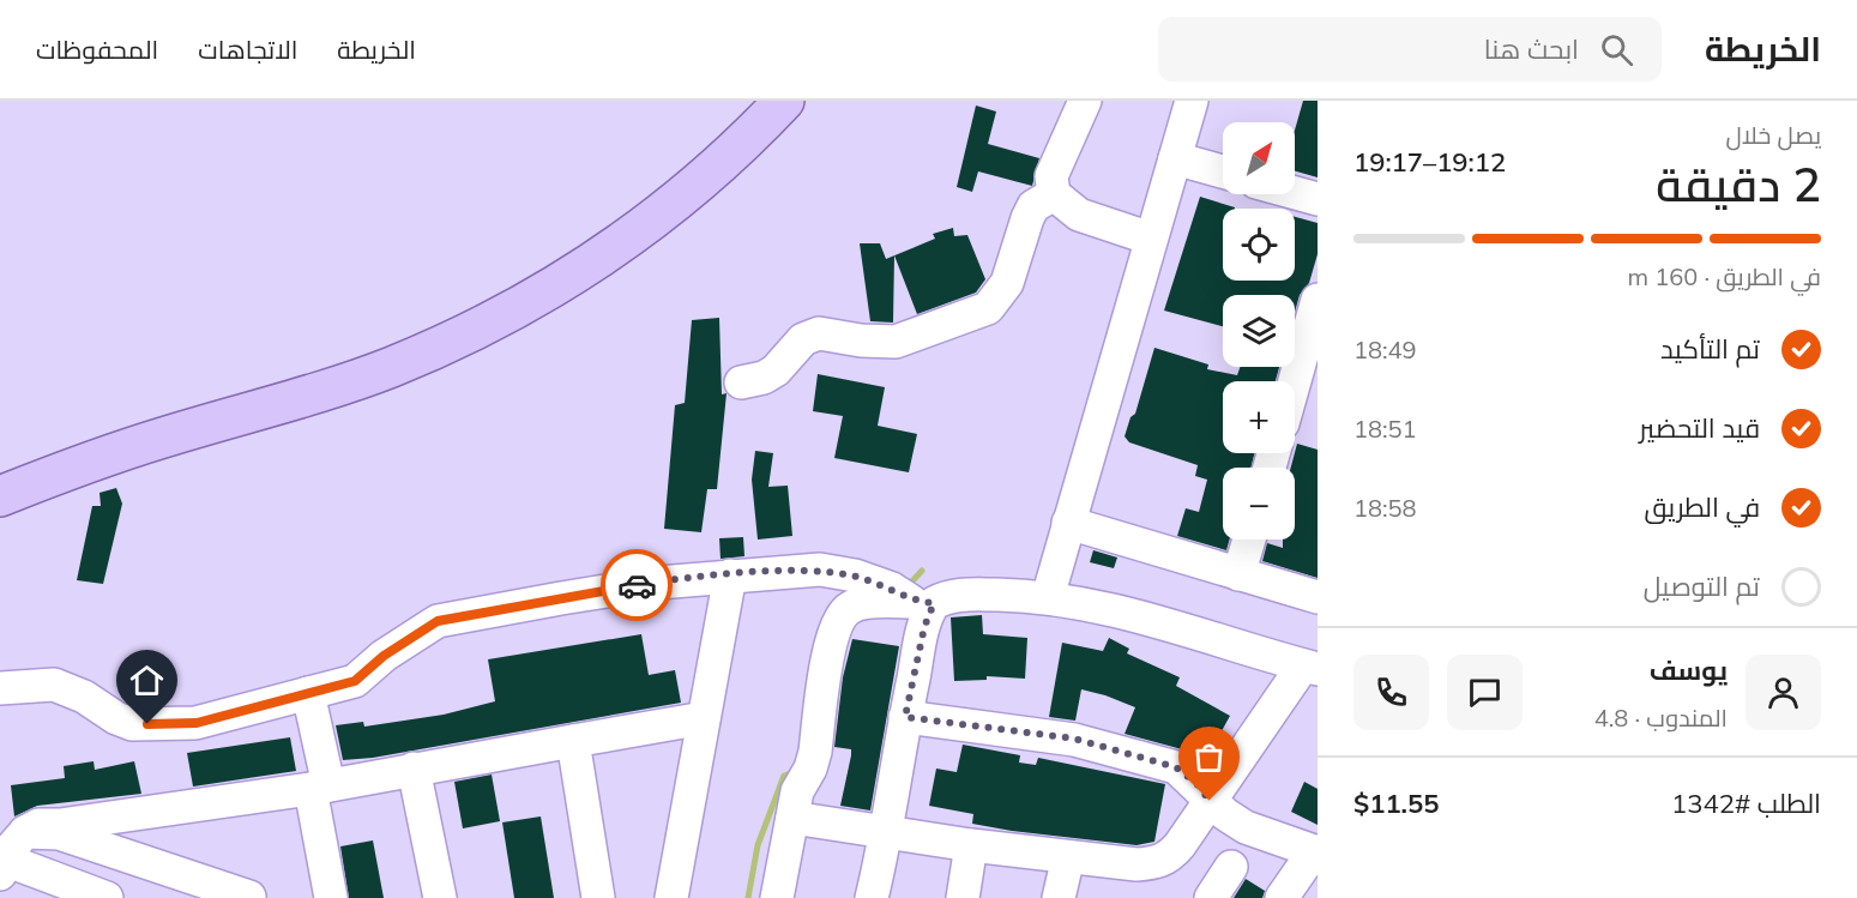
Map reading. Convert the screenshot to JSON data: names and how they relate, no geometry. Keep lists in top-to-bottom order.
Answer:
{
  "north": "top right",
  "page": {
    "header": "الخريطة",
    "search": "ابحث هنا",
    "nav": ["الخريطة", "الاتجاهات", "المحفوظات"],
    "heading": ["2 دقيقة", "يصل خلال", "19:12–19:17"],
    "panel": [
      "يوسف",
      "المندوب · 4.8",
      "الطلب #1342",
      "$11.55"
    ],
    "map_buttons": ["+", "−"],
    "bar": "في الطريق · 160 m",
    "list": [
      ["تم التأكيد", "18:49"],
      ["قيد التحضير", "18:51"],
      ["في الطريق", "18:58"],
      "تم التوصيل"
    ]
  }
}
